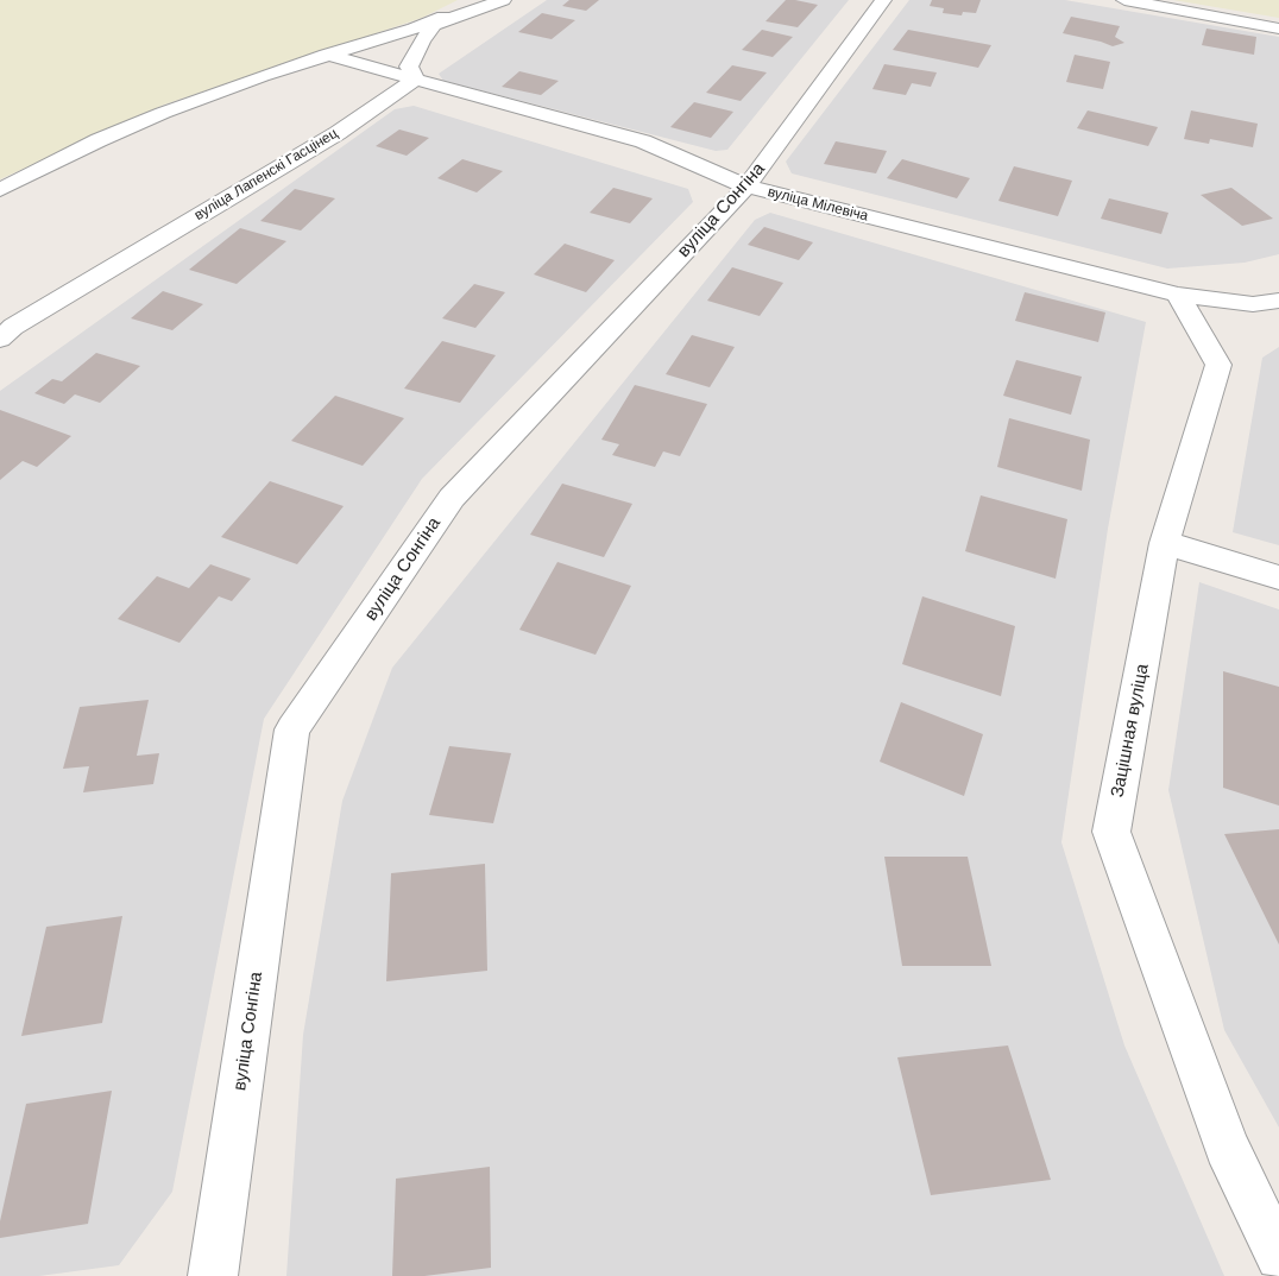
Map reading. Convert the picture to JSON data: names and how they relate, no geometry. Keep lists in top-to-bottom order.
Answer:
{
  "streets": {
    "street": [
      "вуліца Лапенскі Гасцінец",
      "вуліца Мілевіча",
      "вуліца Сонгіна",
      "Зацішная вуліца"
    ]
  },
  "crossings": [
    ["вуліца Лапенскі Гасцінец", "вуліца Мілевіча"],
    ["вуліца Мілевіча", "вуліца Сонгіна"],
    ["вуліца Мілевіча", "Зацішная вуліца"]
  ]
}
